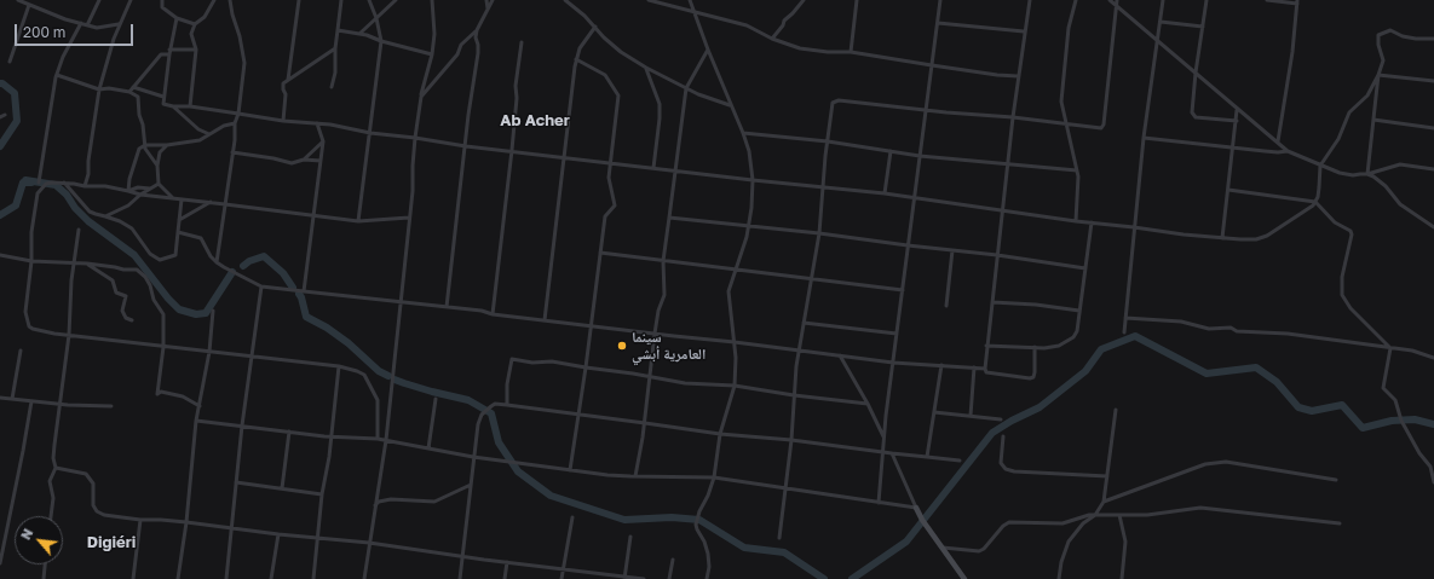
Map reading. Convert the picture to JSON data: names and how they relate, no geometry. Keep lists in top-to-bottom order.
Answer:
{
  "districts": ["Ab Acher", "Digiéri"],
  "places": ["سينما العامرية أبشي"],
  "scale_bar": "200 m",
  "north": "top left"
}
